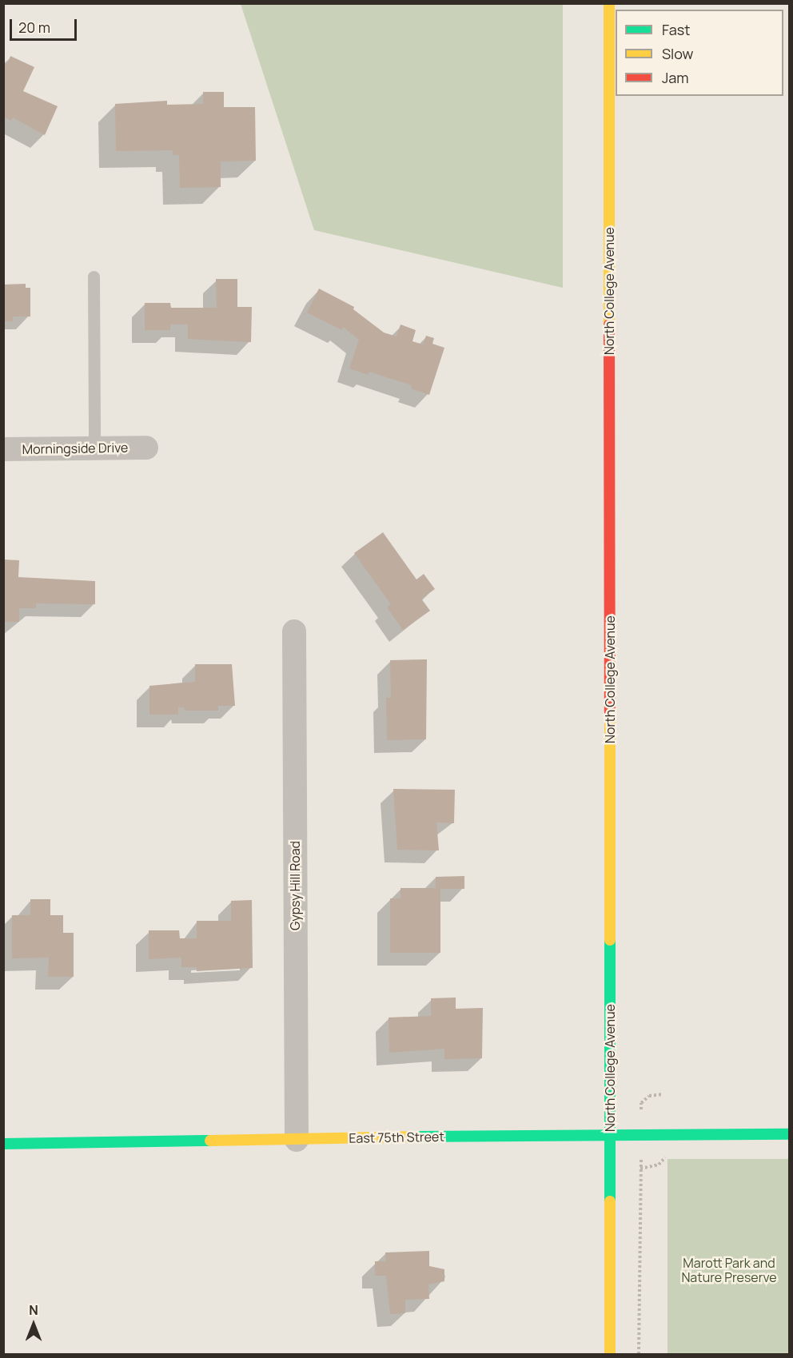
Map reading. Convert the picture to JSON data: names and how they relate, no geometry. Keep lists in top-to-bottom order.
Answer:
{
  "streets": {
    "main road": ["North College Avenue", "East 75th Street"],
    "street": ["Morningside Drive", "Gypsy Hill Road"]
  },
  "crossings": [
    ["North College Avenue", "East 75th Street"],
    ["Gypsy Hill Road", "East 75th Street"]
  ],
  "parks": ["Marott Park and Nature Preserve"],
  "legend": ["Fast", "Slow", "Jam"],
  "scale_bar": "20 m",
  "north": "top"
}
